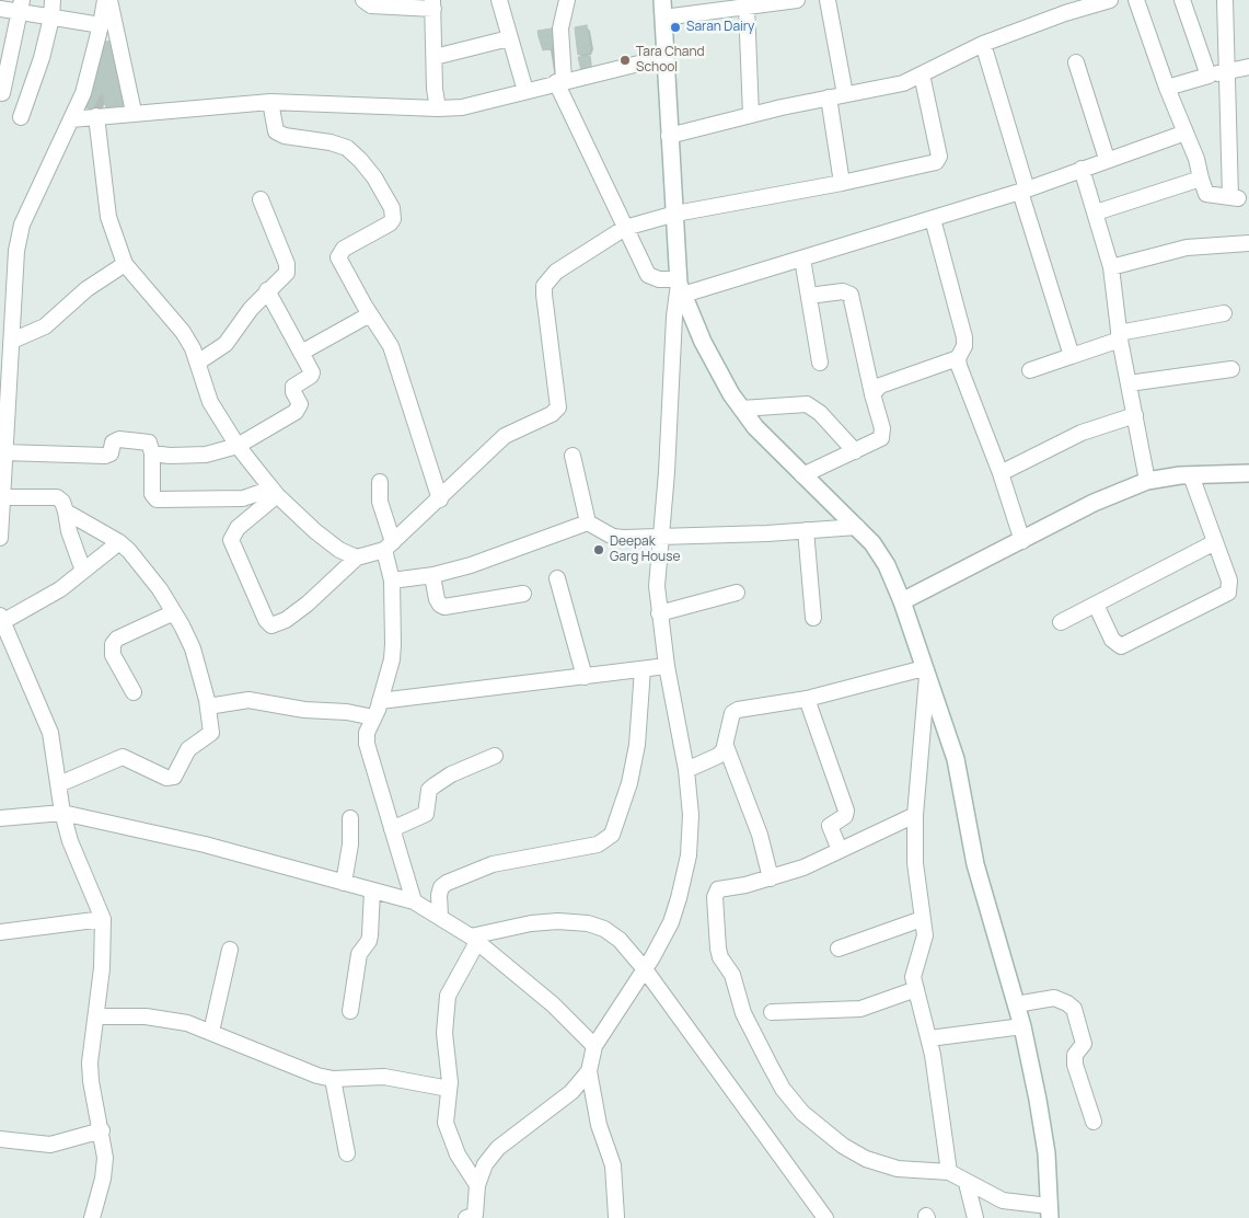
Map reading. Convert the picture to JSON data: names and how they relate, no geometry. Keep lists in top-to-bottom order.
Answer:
{
  "places": ["Saran Dairy", "Tara Chand School", "Deepak Garg House"]
}
